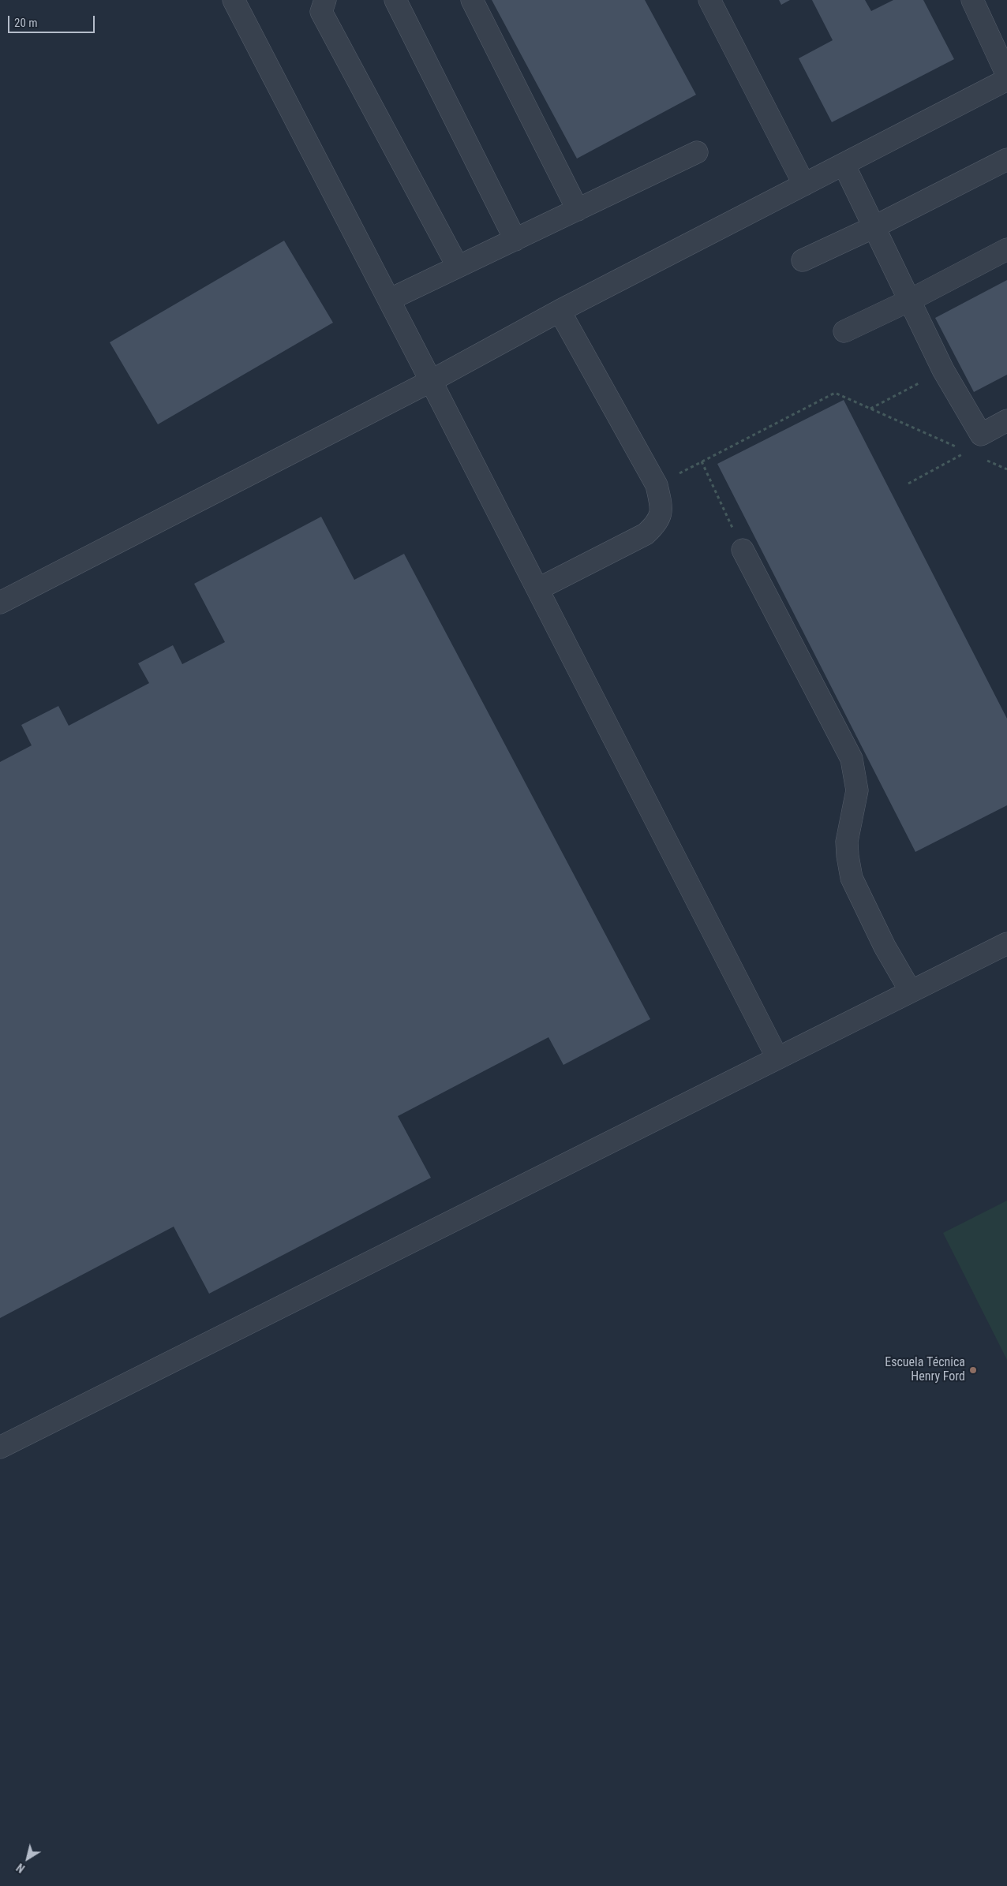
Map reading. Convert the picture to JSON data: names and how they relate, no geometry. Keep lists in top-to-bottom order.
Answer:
{
  "places": ["Escuela Técnica Henry Ford"],
  "scale_bar": "20 m",
  "north": "bottom left"
}
